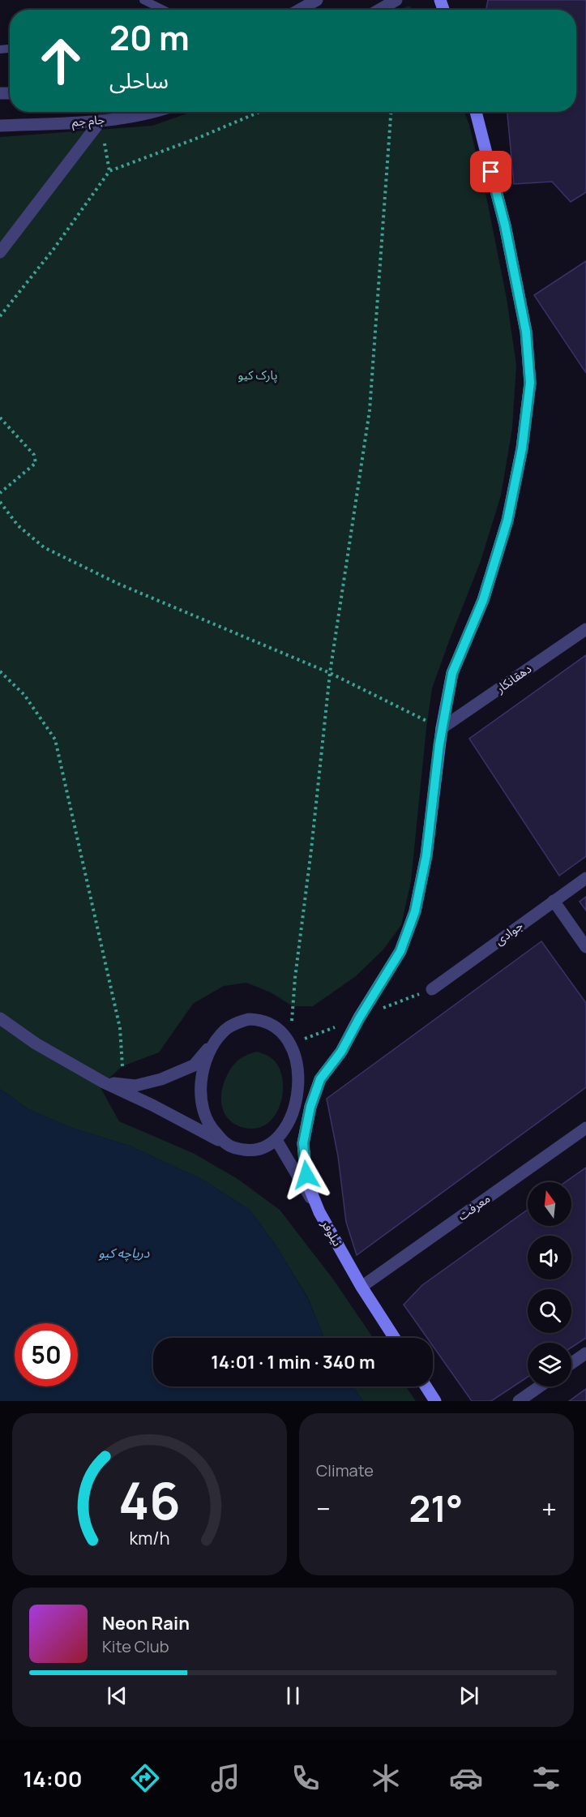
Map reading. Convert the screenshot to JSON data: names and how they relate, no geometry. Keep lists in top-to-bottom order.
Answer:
{
  "streets": {
    "main road": ["نیلوفر"],
    "street": [
      "جام جم",
      "دهقانکار",
      "جوادی",
      "معرفت"
    ]
  },
  "crossings": [
    ["دهقانکار", "نیلوفر"],
    ["معرفت", "نیلوفر"]
  ],
  "water": ["دریاچه کیو"],
  "parks": ["پارک کیو"],
  "north": "top",
  "page": {
    "turn": ["20 m", "ساحلی"],
    "limit": "50",
    "trip": "14:01 · 1 min · 340 m",
    "tile": "Climate",
    "heat": ["−", "21°", "+"],
    "song": ["Neon Rain", "Kite Club"],
    "tabs": "14:00",
    "gauge": ["46", "km/h"]
  }
}
